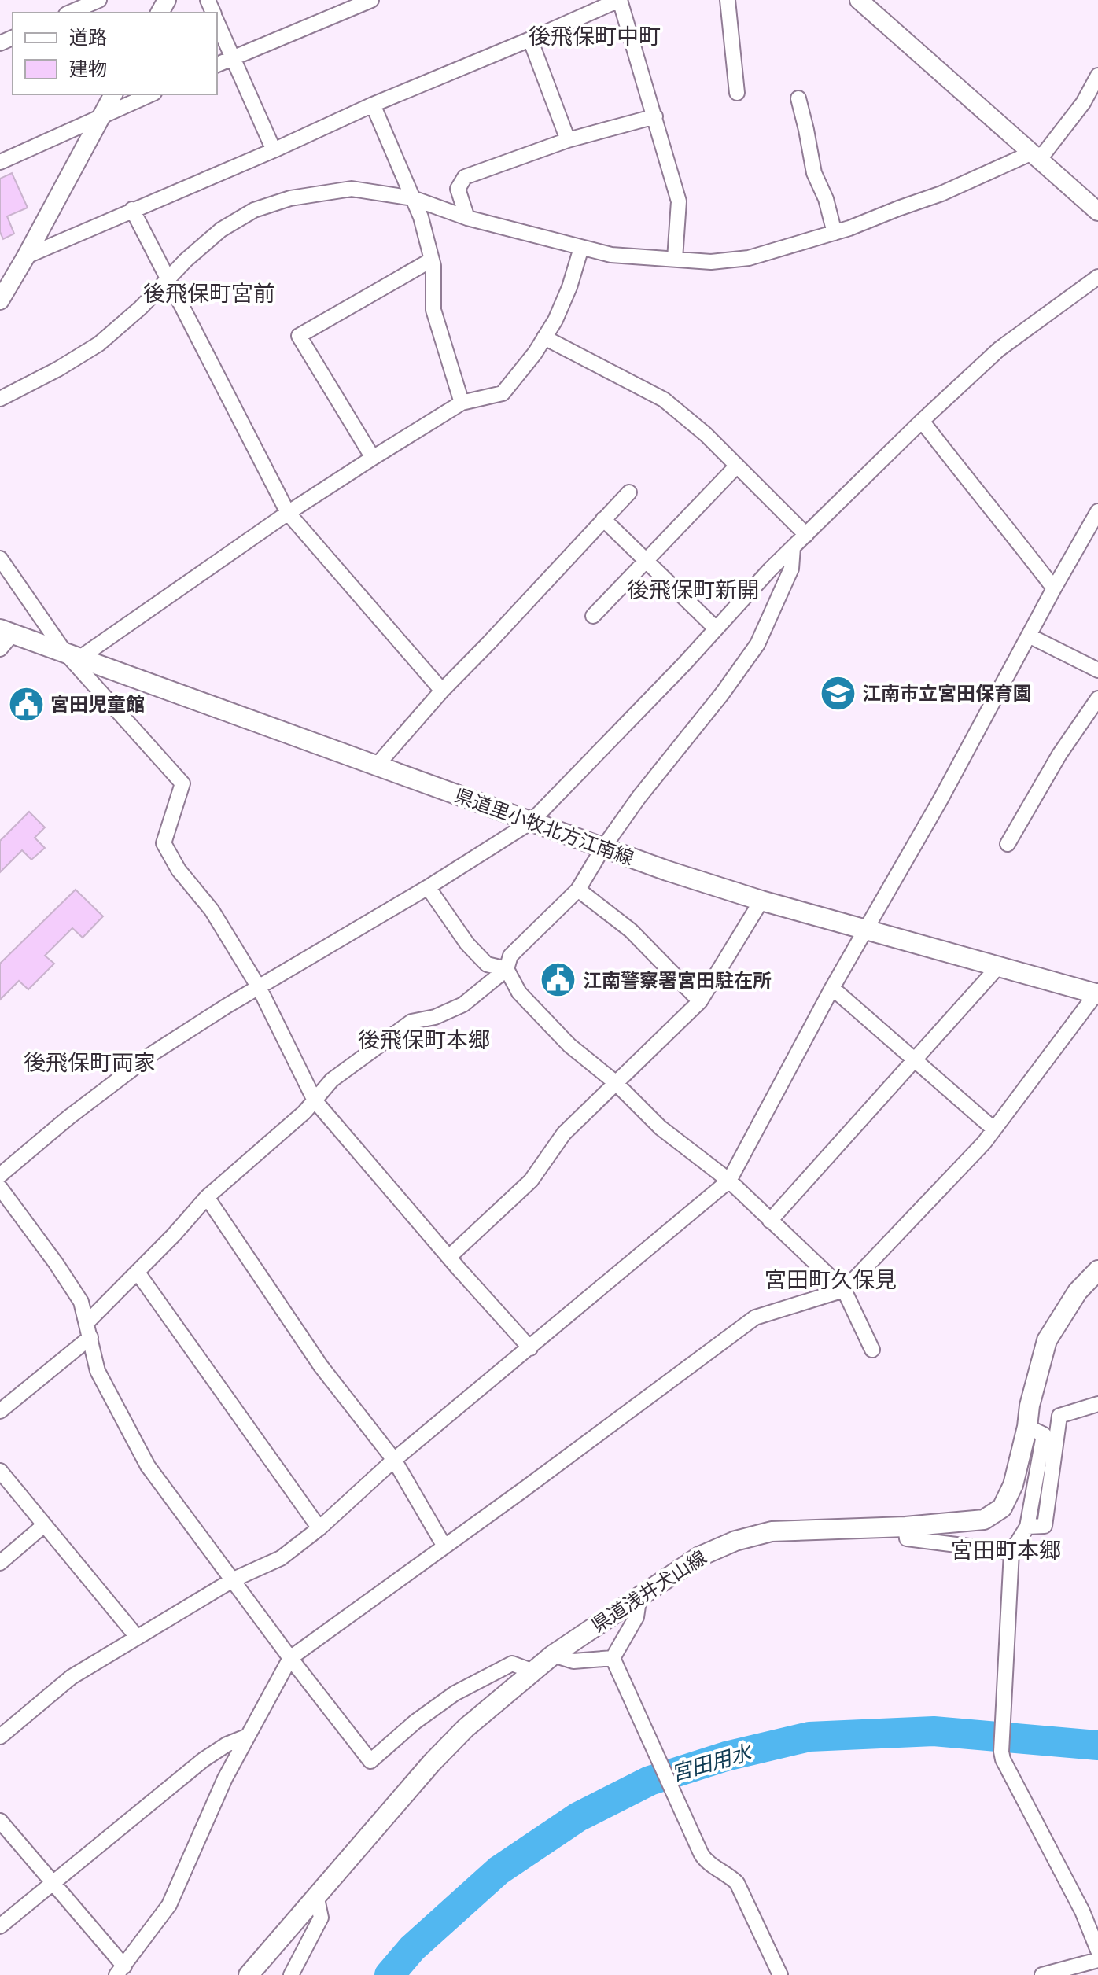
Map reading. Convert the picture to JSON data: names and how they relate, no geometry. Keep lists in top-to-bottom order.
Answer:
{
  "streets": {
    "main road": ["県道里小牧北方江南線", "県道浅井犬山線"]
  },
  "districts": [
    "後飛保町中町",
    "後飛保町宮前",
    "後飛保町新開",
    "後飛保町本郷",
    "後飛保町両家",
    "宮田町久保見",
    "宮田町本郷"
  ],
  "water": ["宮田用水"],
  "places": {
    "school or university": ["江南市立宮田保育園"],
    "public building": ["宮田児童館", "江南警察署宮田駐在所"]
  },
  "legend": ["道路", "建物"]
}
